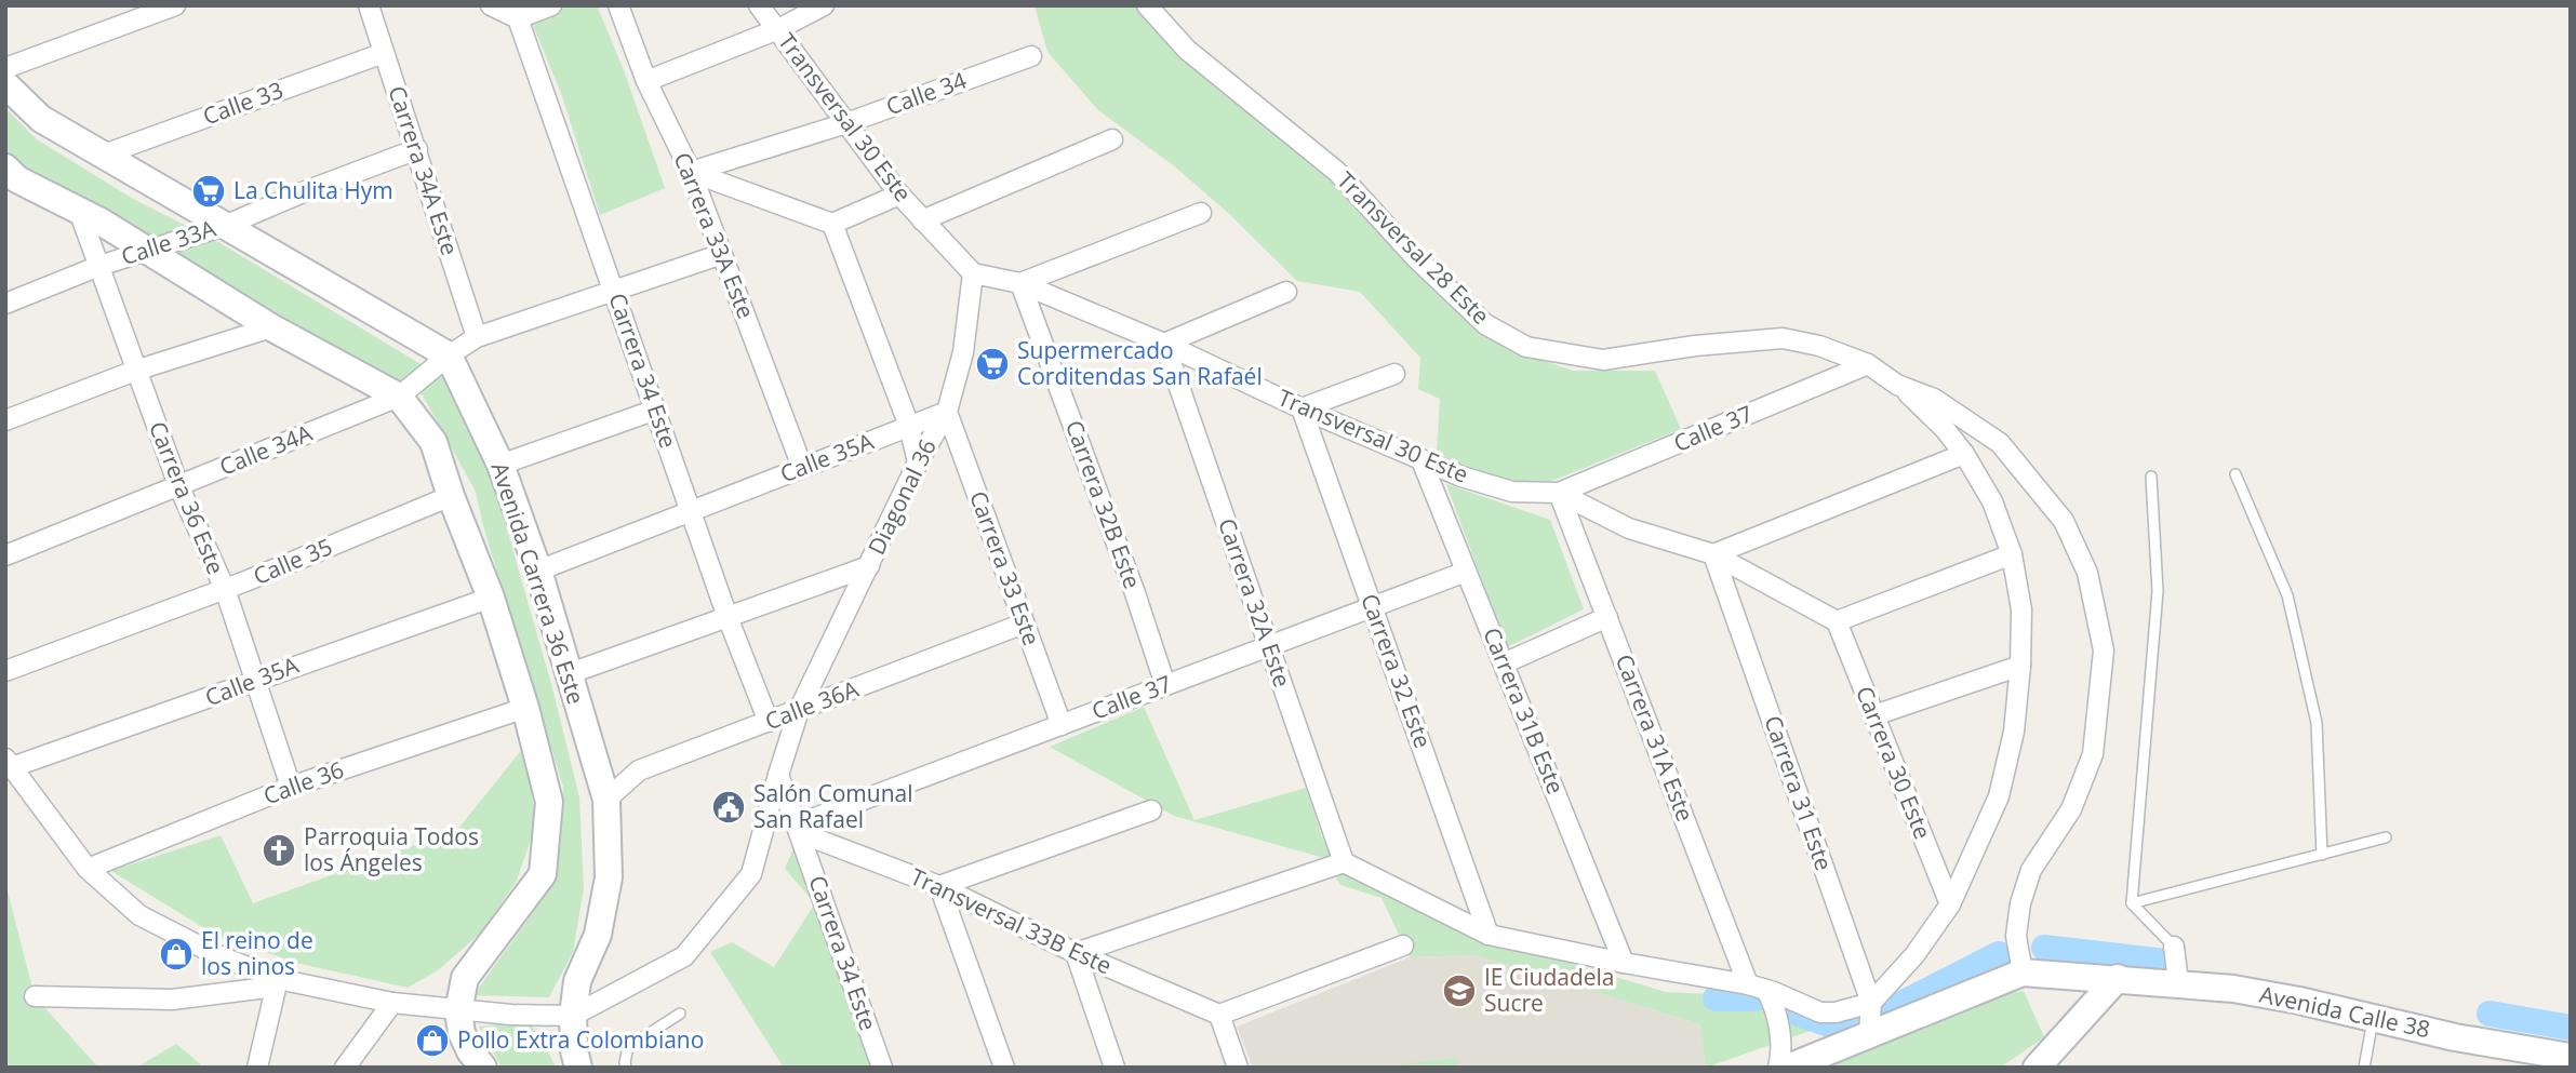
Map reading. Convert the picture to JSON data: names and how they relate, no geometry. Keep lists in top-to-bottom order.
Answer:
{
  "streets": {
    "street": [
      "Calle 34",
      "Calle 33",
      "Transversal 30 Este",
      "Carrera 34A Este",
      "Carrera 33A Este",
      "Calle 33A",
      "Transversal 28 Este",
      "Carrera 34 Este",
      "Calle 37",
      "Calle 34A",
      "Calle 35A",
      "Diagonal 36",
      "Carrera 36 Este",
      "Carrera 32B Este",
      "Calle 35",
      "Carrera 33 Este",
      "Avenida Carrera 36 Este",
      "Carrera 32A Este",
      "Carrera 32 Este",
      "Calle 36A",
      "Carrera 31B Este",
      "Carrera 31A Este",
      "Carrera 30 Este",
      "Calle 36",
      "Carrera 31 Este",
      "Transversal 33B Este",
      "Avenida Calle 38"
    ]
  },
  "crossings": [
    ["Calle 34", "Transversal 30 Este"],
    ["Calle 34", "Carrera 33A Este"],
    ["Calle 33", "Carrera 34A Este"],
    ["Transversal 30 Este", "Calle 37"],
    ["Transversal 30 Este", "Diagonal 36"],
    ["Transversal 30 Este", "Carrera 32B Este"],
    ["Transversal 30 Este", "Carrera 32A Este"],
    ["Transversal 30 Este", "Carrera 32 Este"],
    ["Transversal 30 Este", "Carrera 31B Este"],
    ["Transversal 30 Este", "Carrera 31A Este"],
    ["Transversal 30 Este", "Carrera 30 Este"],
    ["Transversal 30 Este", "Carrera 31 Este"],
    ["Carrera 34A Este", "Calle 33A"],
    ["Carrera 33A Este", "Calle 35A"],
    ["Calle 33A", "Carrera 36 Este"],
    ["Transversal 28 Este", "Calle 37"],
    ["Transversal 28 Este", "Avenida Calle 38"],
    ["Carrera 34 Este", "Calle 37"],
    ["Carrera 34 Este", "Calle 35A"],
    ["Carrera 34 Este", "Calle 36A"],
    ["Carrera 34 Este", "Transversal 33B Este"],
    ["Calle 37", "Carrera 32B Este"],
    ["Calle 37", "Carrera 33 Este"],
    ["Calle 37", "Carrera 32A Este"],
    ["Calle 37", "Carrera 32 Este"],
    ["Calle 37", "Carrera 31B Este"],
    ["Calle 37", "Carrera 31A Este"],
    ["Calle 37", "Transversal 33B Este"],
    ["Calle 34A", "Carrera 36 Este"],
    ["Calle 34A", "Avenida Carrera 36 Este"],
    ["Calle 35A", "Diagonal 36"],
    ["Calle 35A", "Carrera 36 Este"],
    ["Calle 35A", "Carrera 33 Este"],
    ["Calle 35A", "Avenida Carrera 36 Este"],
    ["Diagonal 36", "Carrera 33 Este"],
    ["Diagonal 36", "Calle 36A"],
    ["Carrera 36 Este", "Calle 35"],
    ["Carrera 36 Este", "Calle 36"],
    ["Carrera 33 Este", "Calle 36A"],
    ["Avenida Carrera 36 Este", "Calle 36A"],
    ["Carrera 31 Este", "Avenida Calle 38"]
  ],
  "places": {
    "supermarket": ["La Chulita Hym", "Supermercado Corditendas San Rafaél"],
    "public building": ["Salón Comunal San Rafael"],
    "church": ["Parroquia Todos los Ángeles"],
    "shop": ["El reino de los ninos", "Pollo Extra Colombiano"],
    "school or university": ["IE Ciudadela Sucre"]
  }
}
